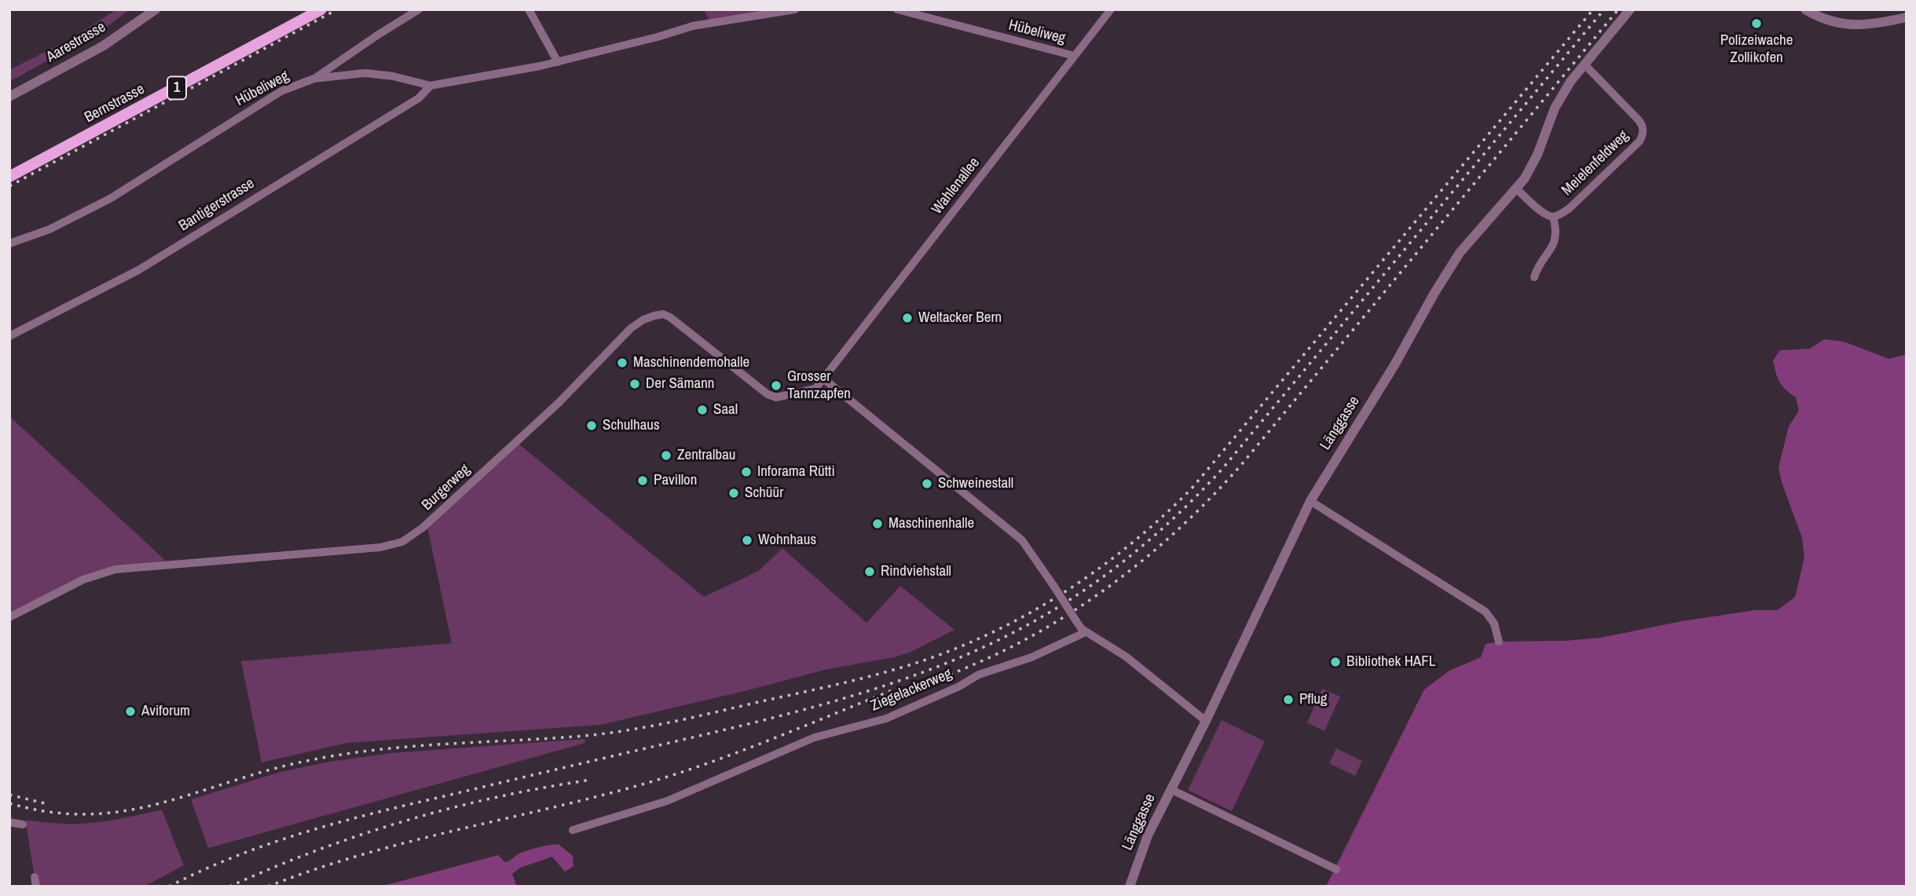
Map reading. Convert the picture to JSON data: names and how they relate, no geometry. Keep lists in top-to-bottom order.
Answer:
{
  "streets": {
    "main road": ["1", "Bernstrasse"],
    "street": [
      "Hübeliweg",
      "Aarestrasse",
      "Meielenfeldweg",
      "Wahlenallee",
      "Bantigerstrasse",
      "Länggasse",
      "Burgerweg",
      "Ziegelackerweg"
    ]
  },
  "crossings": [
    ["Hübeliweg", "Wahlenallee"],
    ["Hübeliweg", "Bantigerstrasse"],
    ["Meielenfeldweg", "Länggasse"],
    ["Wahlenallee", "Burgerweg"]
  ],
  "places": [
    "Polizeiwache Zollikofen",
    "Weltacker Bern",
    "Maschinendemohalle",
    "Der Sämann",
    "Grosser Tannzapfen",
    "Saal",
    "Schulhaus",
    "Zentralbau",
    "Inforama Rütti",
    "Pavillon",
    "Schweinestall",
    "Schüür",
    "Maschinenhalle",
    "Wohnhaus",
    "Rindviehstall",
    "Bibliothek HAFL",
    "Pflug",
    "Aviforum"
  ]
}
